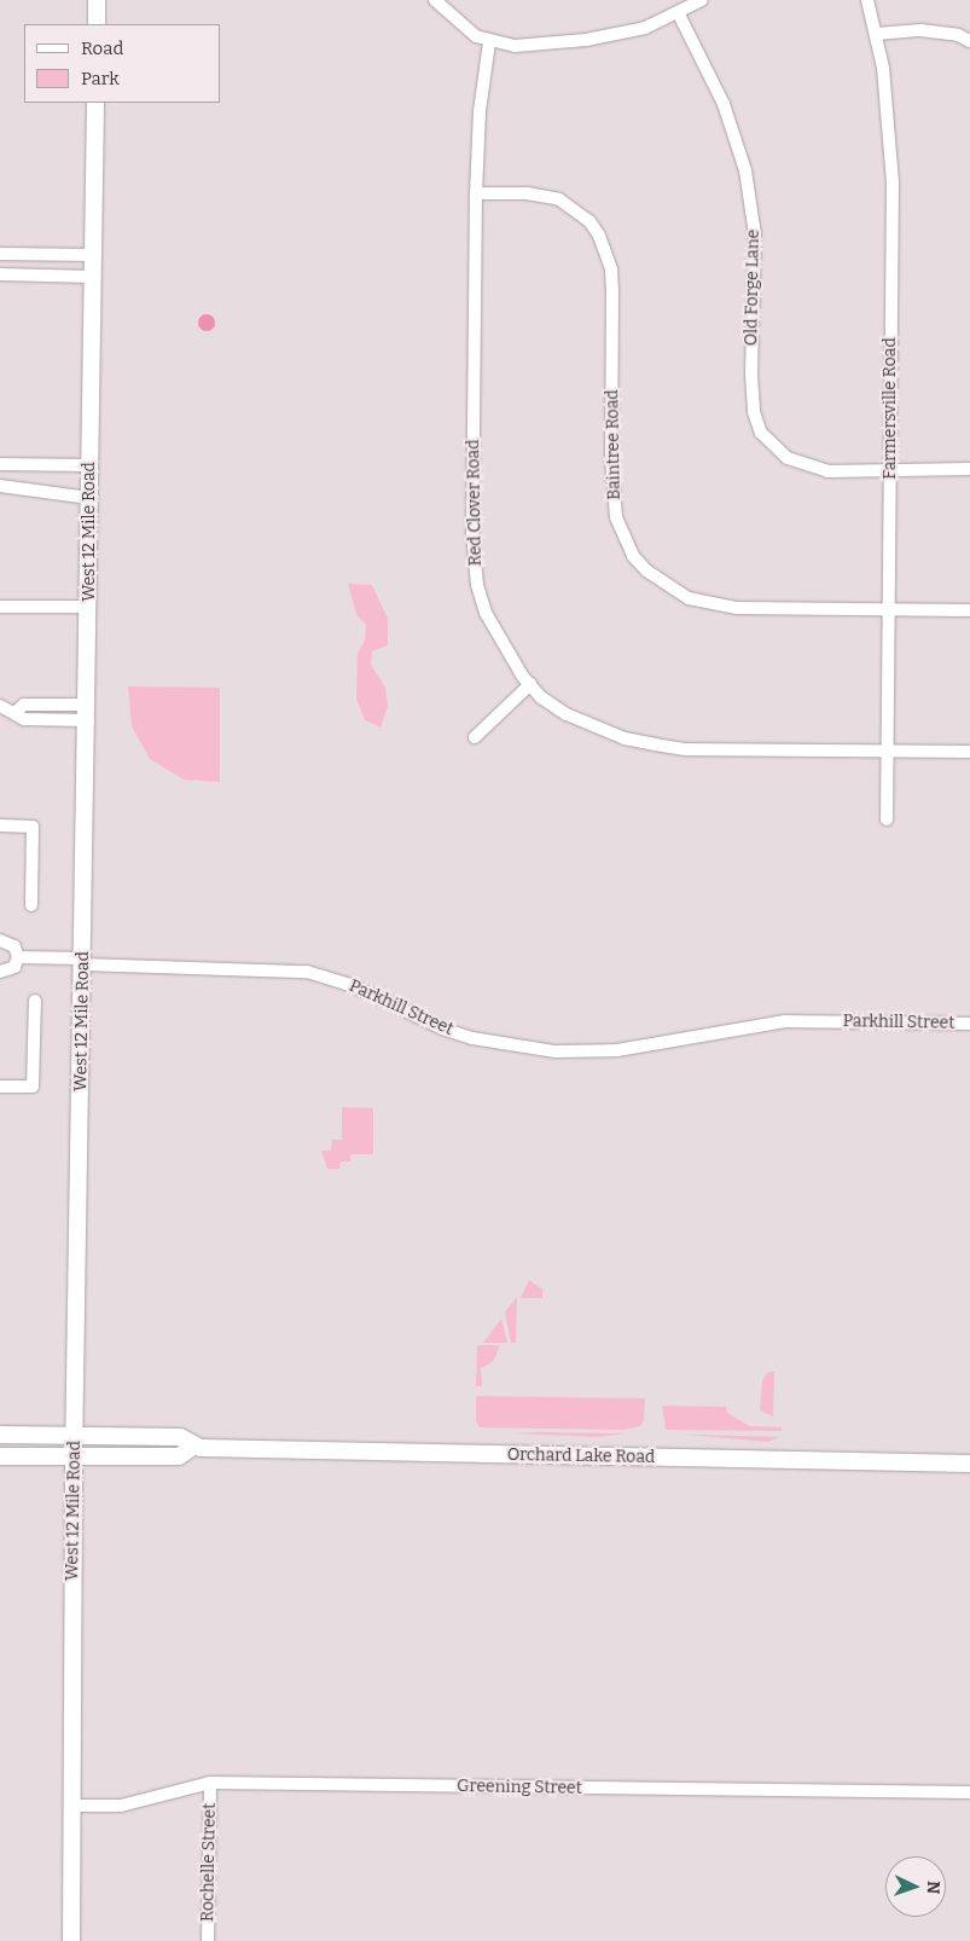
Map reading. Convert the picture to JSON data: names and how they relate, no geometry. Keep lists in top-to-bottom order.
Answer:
{
  "streets": {
    "main road": ["West 12 Mile Road", "Orchard Lake Road"],
    "street": [
      "Old Forge Lane",
      "Farmersville Road",
      "Baintree Road",
      "Red Clover Road",
      "Parkhill Street",
      "Greening Street",
      "Rochelle Street"
    ]
  },
  "crossings": [
    ["Old Forge Lane", "Farmersville Road"],
    ["Farmersville Road", "Baintree Road"],
    ["Farmersville Road", "Red Clover Road"],
    ["Baintree Road", "Red Clover Road"],
    ["West 12 Mile Road", "Parkhill Street"],
    ["West 12 Mile Road", "Orchard Lake Road"],
    ["West 12 Mile Road", "Greening Street"],
    ["Greening Street", "Rochelle Street"]
  ],
  "legend": ["Road", "Park"],
  "north": "right"
}
